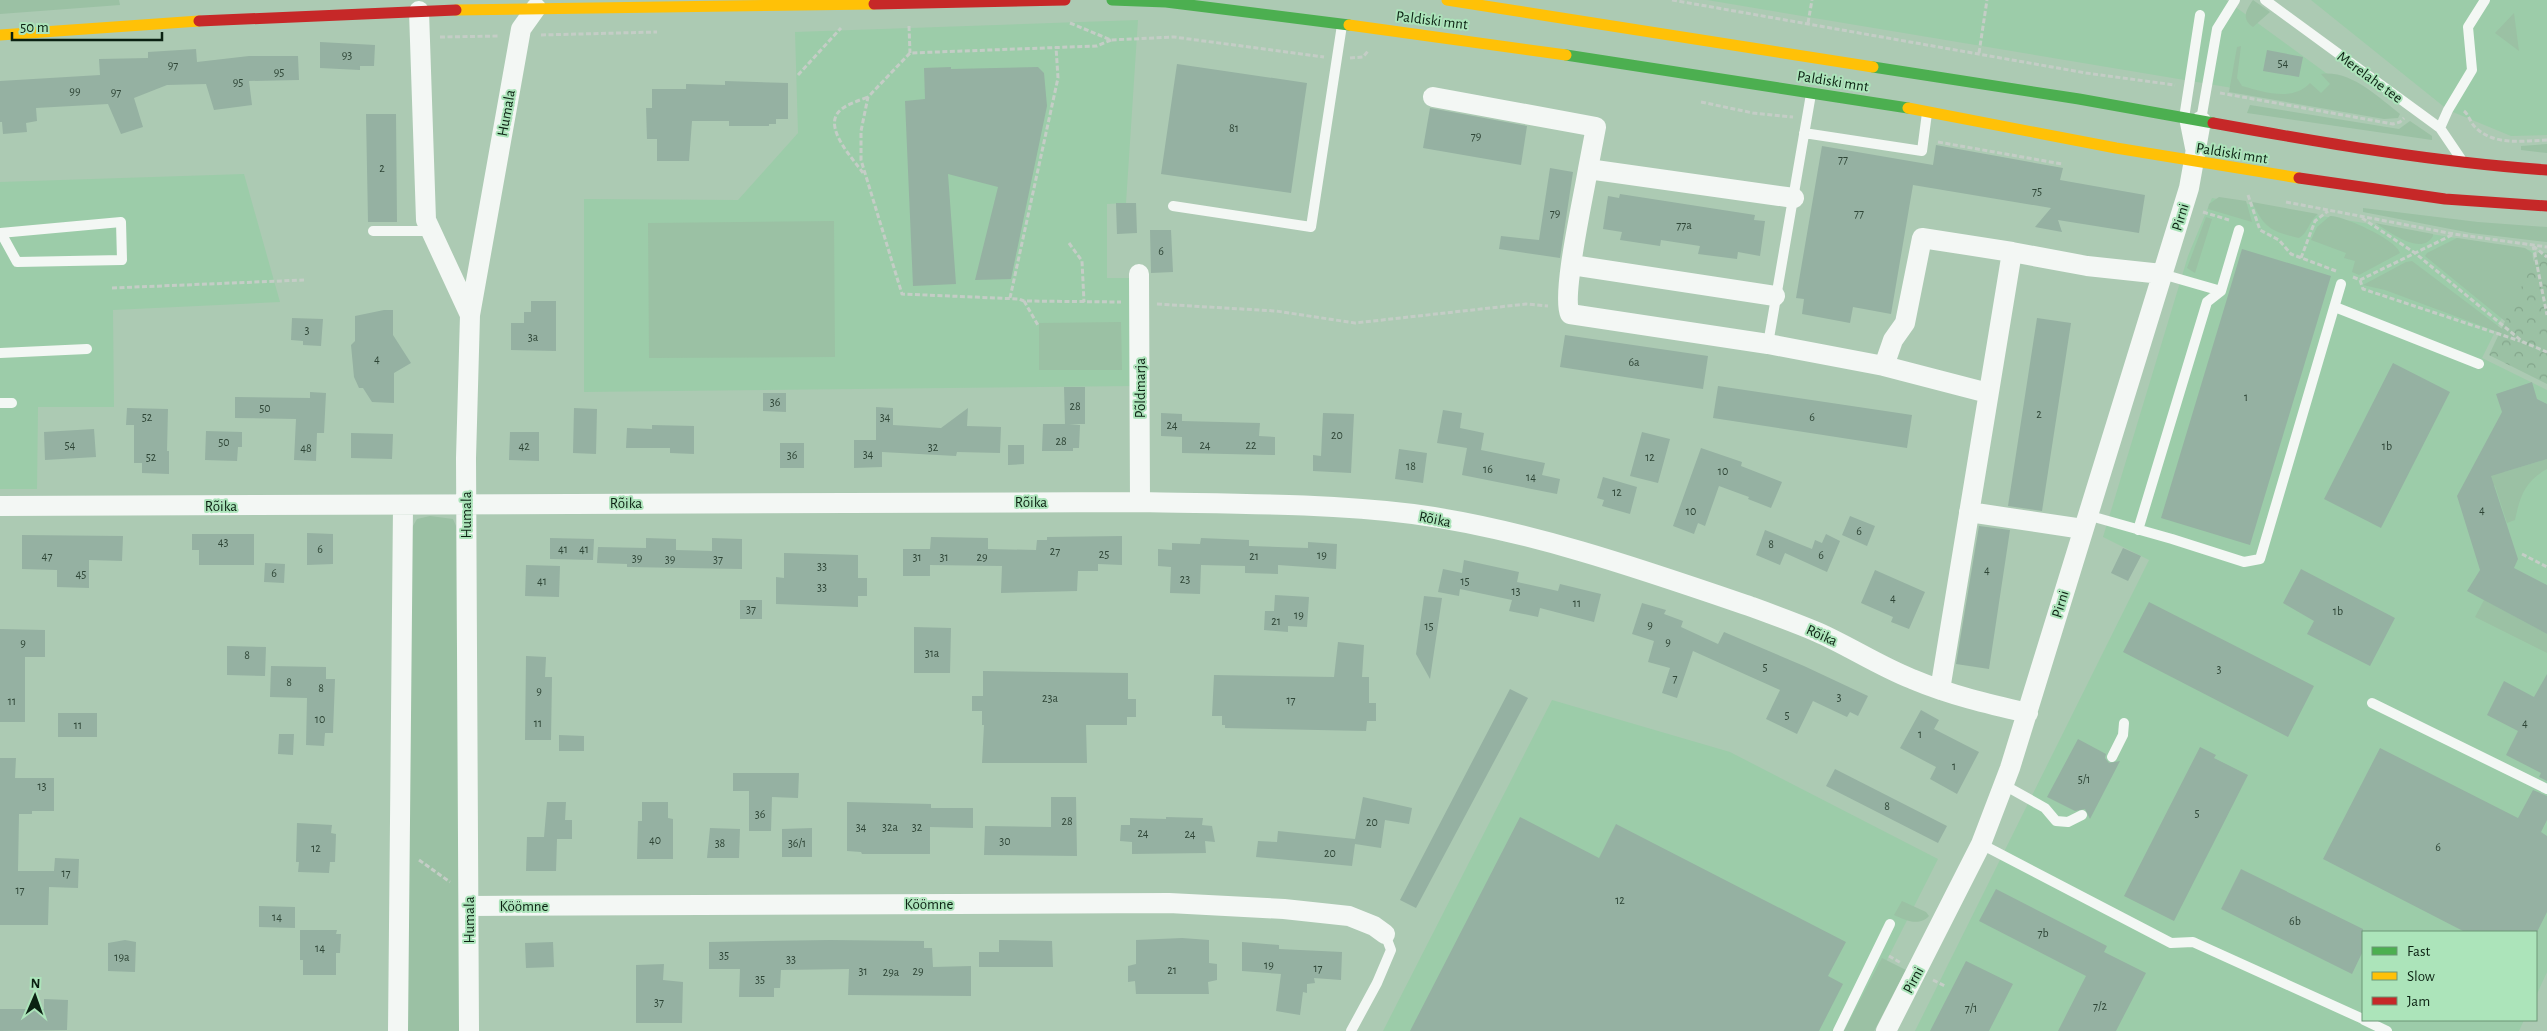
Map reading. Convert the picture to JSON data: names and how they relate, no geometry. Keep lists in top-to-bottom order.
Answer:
{
  "streets": {
    "main road": ["Paldiski mnt"],
    "street": [
      "Humala",
      "Pirni",
      "Põldmarja",
      "Rõika",
      "Köömne"
    ],
    "lane": ["Merelahe tee"]
  },
  "crossings": [
    ["Paldiski mnt", "Merelahe tee"],
    ["Paldiski mnt", "Pirni"],
    ["Humala", "Rõika"],
    ["Humala", "Köömne"],
    ["Pirni", "Rõika"],
    ["Põldmarja", "Rõika"]
  ],
  "house_numbers": [
    "93",
    "54",
    "97",
    "95",
    "95",
    "99",
    "97",
    "81",
    "79",
    "77",
    "2",
    "75",
    "79",
    "77",
    "77a",
    "6",
    "3",
    "3a",
    "4",
    "6a",
    "1",
    "36",
    "28",
    "50",
    "2",
    "52",
    "34",
    "6",
    "24",
    "20",
    "28",
    "50",
    "54",
    "24",
    "22",
    "42",
    "1b",
    "32",
    "48",
    "34",
    "36",
    "52",
    "12",
    "18",
    "16",
    "10",
    "14",
    "12",
    "4",
    "10",
    "6",
    "43",
    "8",
    "6",
    "41",
    "41",
    "27",
    "25",
    "19",
    "6",
    "47",
    "21",
    "31",
    "31",
    "29",
    "39",
    "39",
    "37",
    "33",
    "4",
    "6",
    "45",
    "23",
    "41",
    "15",
    "33",
    "13",
    "4",
    "11",
    "37",
    "1b",
    "19",
    "21",
    "9",
    "15",
    "9",
    "9",
    "31a",
    "8",
    "5",
    "3",
    "7",
    "8",
    "8",
    "9",
    "3",
    "23a",
    "17",
    "11",
    "5",
    "10",
    "11",
    "4",
    "11",
    "1",
    "1",
    "5/1",
    "13",
    "8",
    "5",
    "36",
    "28",
    "20",
    "34",
    "32a",
    "32",
    "24",
    "24",
    "40",
    "30",
    "38",
    "36/1",
    "6",
    "12",
    "20",
    "17",
    "17",
    "12",
    "14",
    "6b",
    "7b",
    "14",
    "35",
    "19a",
    "33",
    "19",
    "17",
    "21",
    "31",
    "29",
    "29a",
    "35",
    "37",
    "7/2",
    "7/1"
  ],
  "legend": ["Fast", "Slow", "Jam"],
  "scale_bar": "50 m",
  "north": "top"
}
